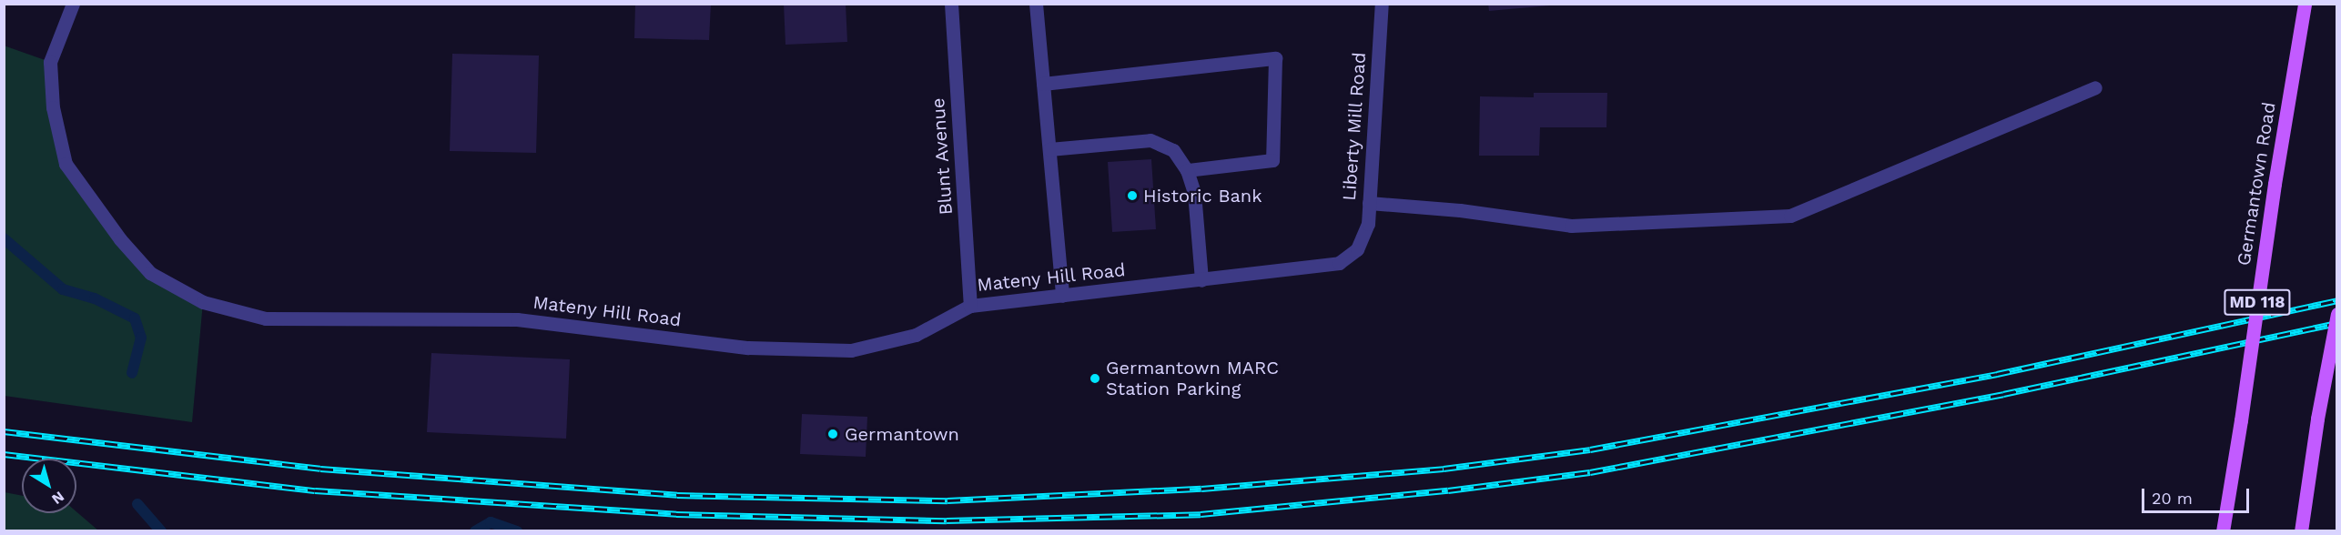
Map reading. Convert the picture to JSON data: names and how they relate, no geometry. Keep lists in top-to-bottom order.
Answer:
{
  "streets": {
    "main road": ["Germantown Road", "MD 118"],
    "street": ["Liberty Mill Road", "Blunt Avenue", "Mateny Hill Road"]
  },
  "crossings": [
    ["Liberty Mill Road", "Mateny Hill Road"],
    ["Blunt Avenue", "Mateny Hill Road"]
  ],
  "places": ["Historic Bank", "Germantown MARC Station Parking", "Germantown"],
  "scale_bar": "20 m",
  "north": "bottom right"
}
